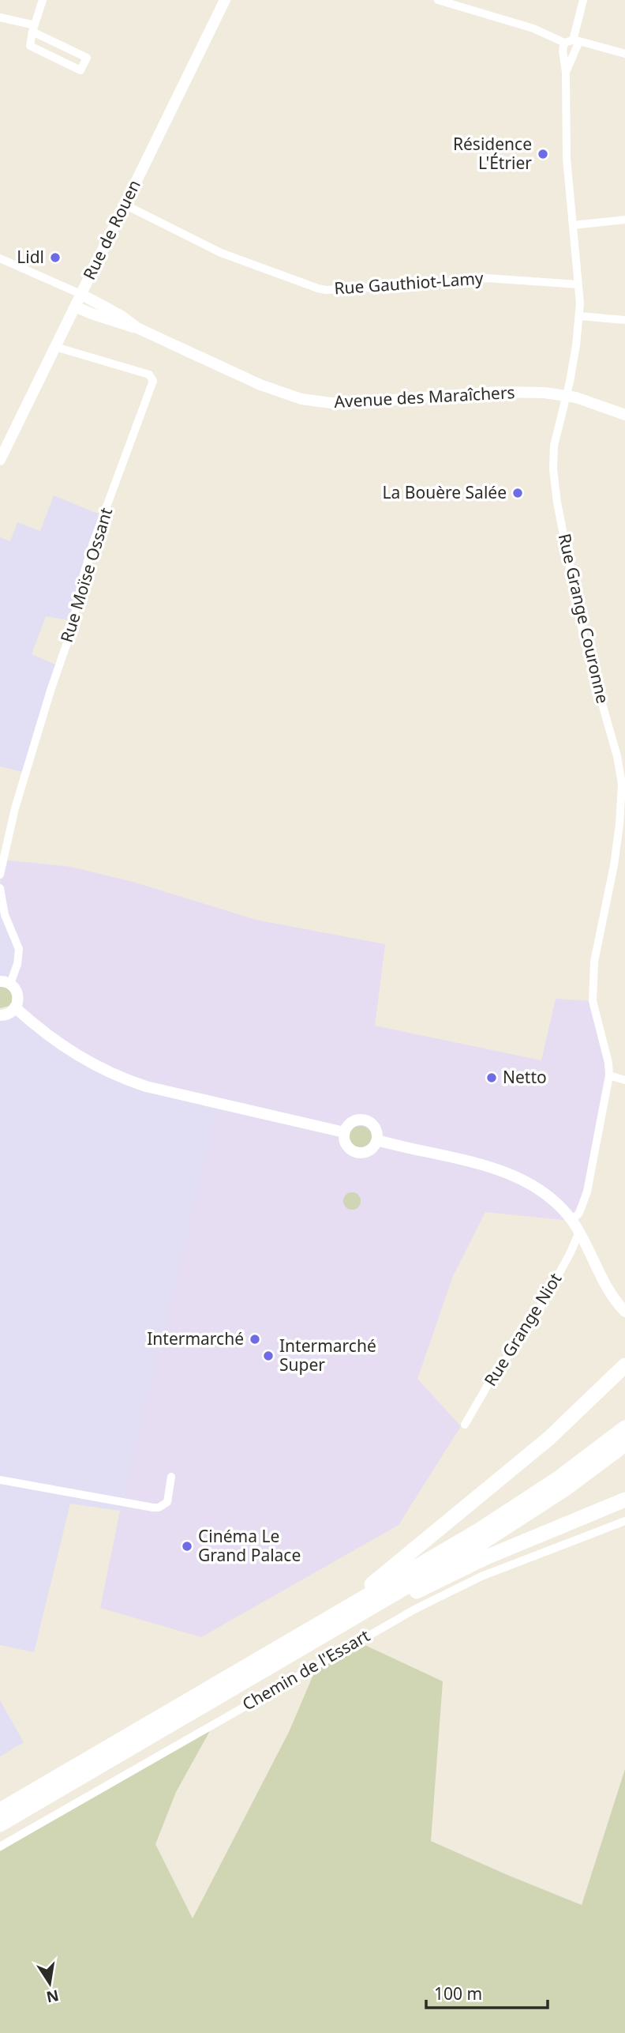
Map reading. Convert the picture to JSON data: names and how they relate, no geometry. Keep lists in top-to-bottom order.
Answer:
{
  "streets": {
    "street": [
      "Rue de Rouen",
      "Rue Gauthiot-Lamy",
      "Avenue des Maraîchers",
      "Rue Moïse Ossant",
      "Rue Grange Couronne",
      "Rue Grange Niot",
      "Chemin de l'Essart"
    ]
  },
  "crossings": [
    ["Rue de Rouen", "Rue Gauthiot-Lamy"],
    ["Rue de Rouen", "Avenue des Maraîchers"],
    ["Rue de Rouen", "Rue Moïse Ossant"],
    ["Rue Gauthiot-Lamy", "Rue Grange Couronne"],
    ["Avenue des Maraîchers", "Rue Grange Couronne"]
  ],
  "places": [
    "Résidence L'Étrier",
    "Lidl",
    "La Bouère Salée",
    "Netto",
    "Intermarché",
    "Intermarché Super",
    "Cinéma Le Grand Palace"
  ],
  "scale_bar": "100 m",
  "north": "bottom"
}
